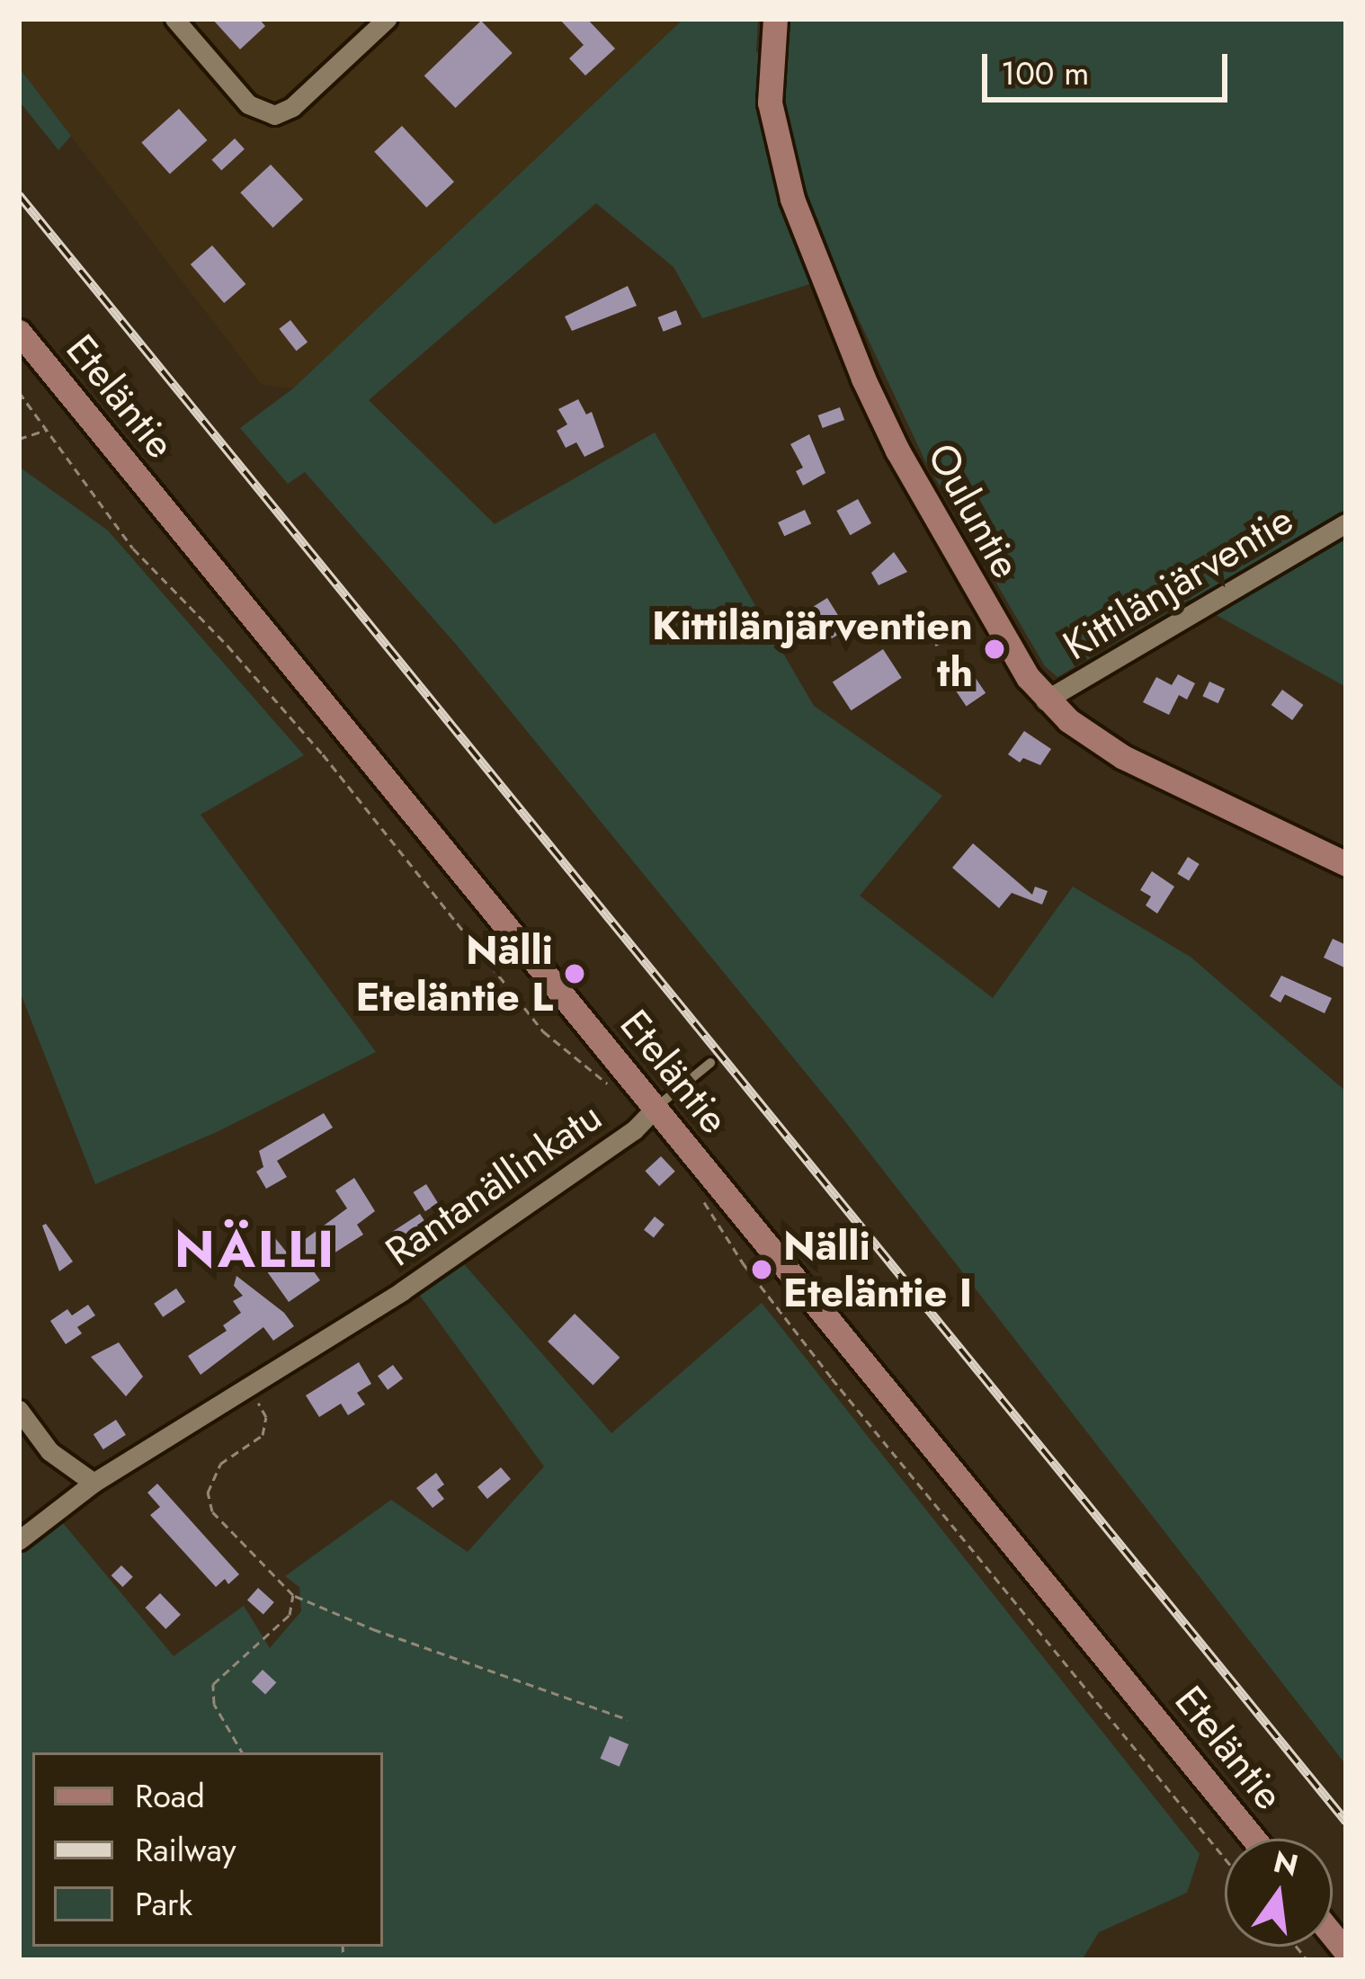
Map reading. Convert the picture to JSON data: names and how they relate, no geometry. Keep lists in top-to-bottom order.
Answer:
{
  "streets": {
    "main road": ["Eteläntie", "Ouluntie"],
    "street": ["Kittilänjärventie", "Rantanällinkatu"]
  },
  "crossings": [
    ["Eteläntie", "Rantanällinkatu"],
    ["Ouluntie", "Kittilänjärventie"]
  ],
  "districts": ["NÄLLI"],
  "places": ["Kittilänjärventien th", "Nälli Eteläntie L", "Nälli Eteläntie I"],
  "legend": ["Road", "Railway", "Park"],
  "scale_bar": "100 m",
  "north": "top"
}
